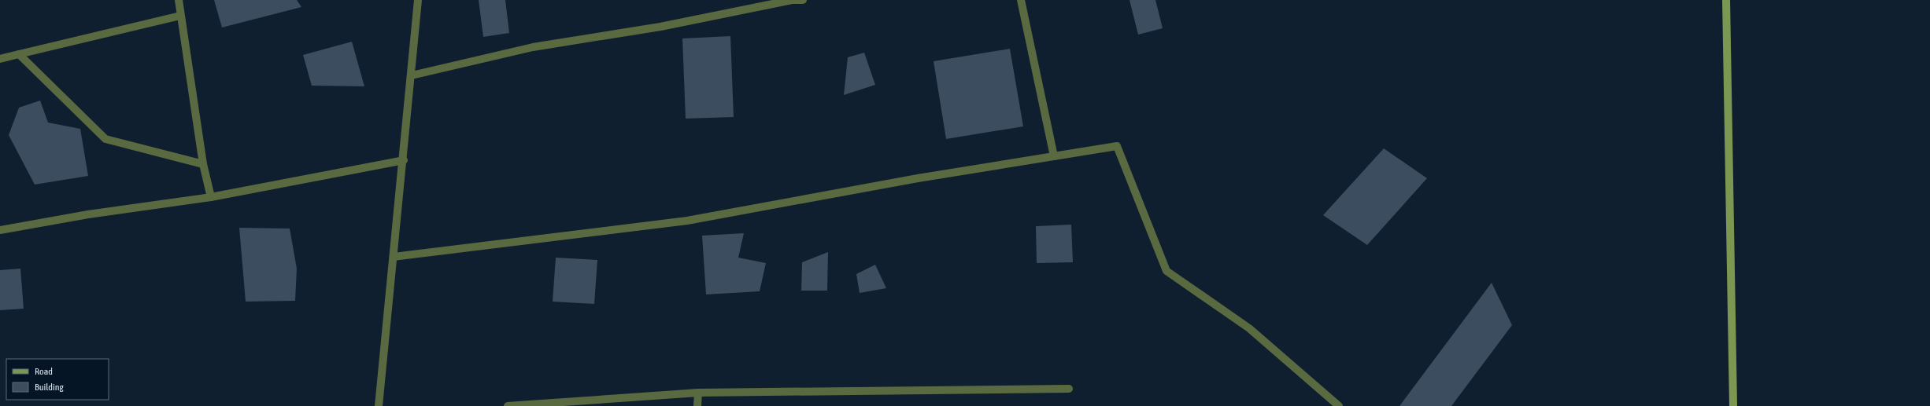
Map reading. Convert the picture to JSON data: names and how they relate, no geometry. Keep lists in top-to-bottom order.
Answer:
{
  "legend": ["Road", "Building"]
}
